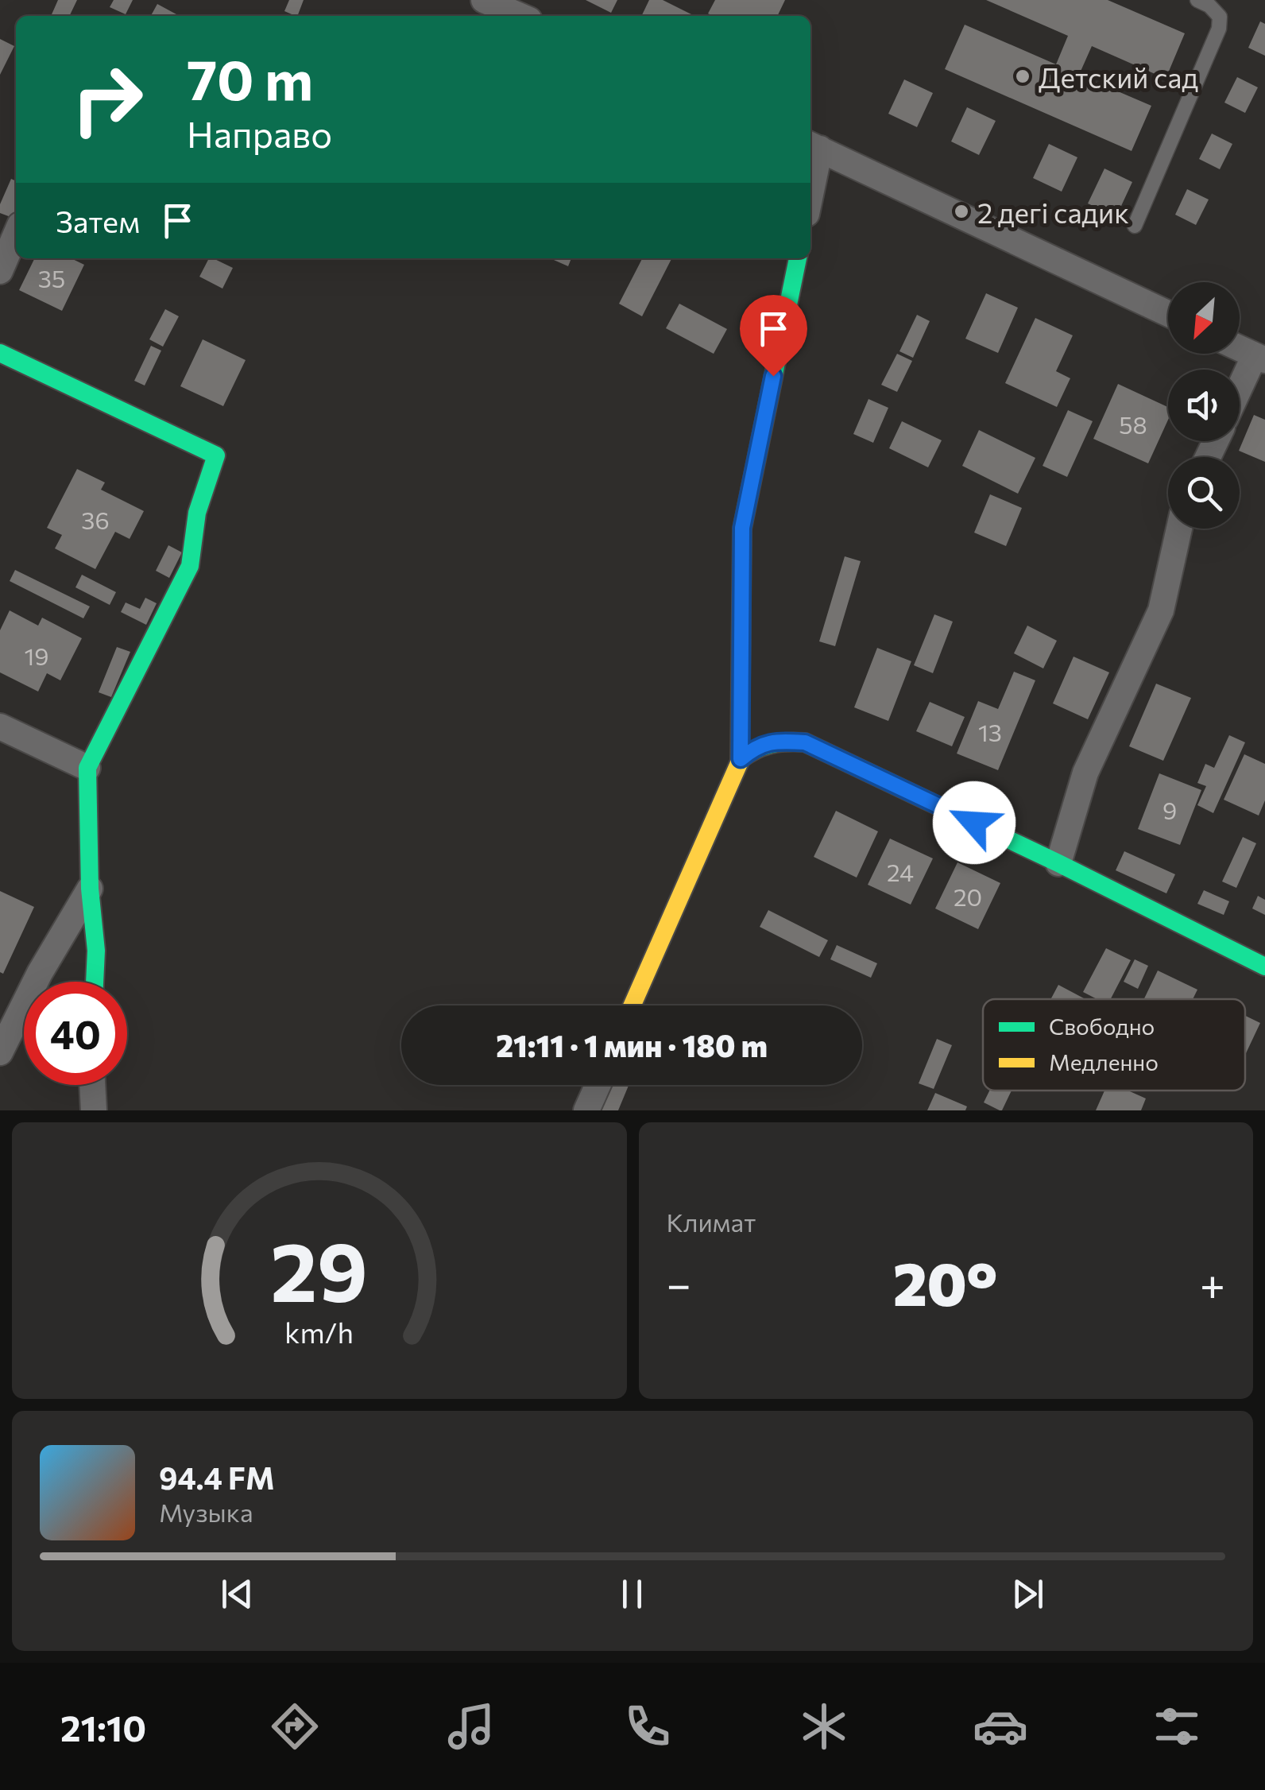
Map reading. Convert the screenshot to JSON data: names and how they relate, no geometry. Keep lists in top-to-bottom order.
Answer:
{
  "places": ["Детский сад", "2 дегі садик"],
  "house_numbers": [
    "35",
    "58",
    "36",
    "19",
    "13",
    "9",
    "24",
    "20"
  ],
  "legend": ["Свободно", "Медленно"],
  "north": "bottom left",
  "page": {
    "turn": ["70 m", "Направо"],
    "then": "Затем",
    "limit": "40",
    "trip": "21:11 · 1 мин · 180 m",
    "tile": "Климат",
    "heat": ["−", "20°", "+"],
    "song": ["94.4 FM", "Музыка"],
    "tabs": "21:10",
    "gauge": ["29", "km/h"]
  }
}
